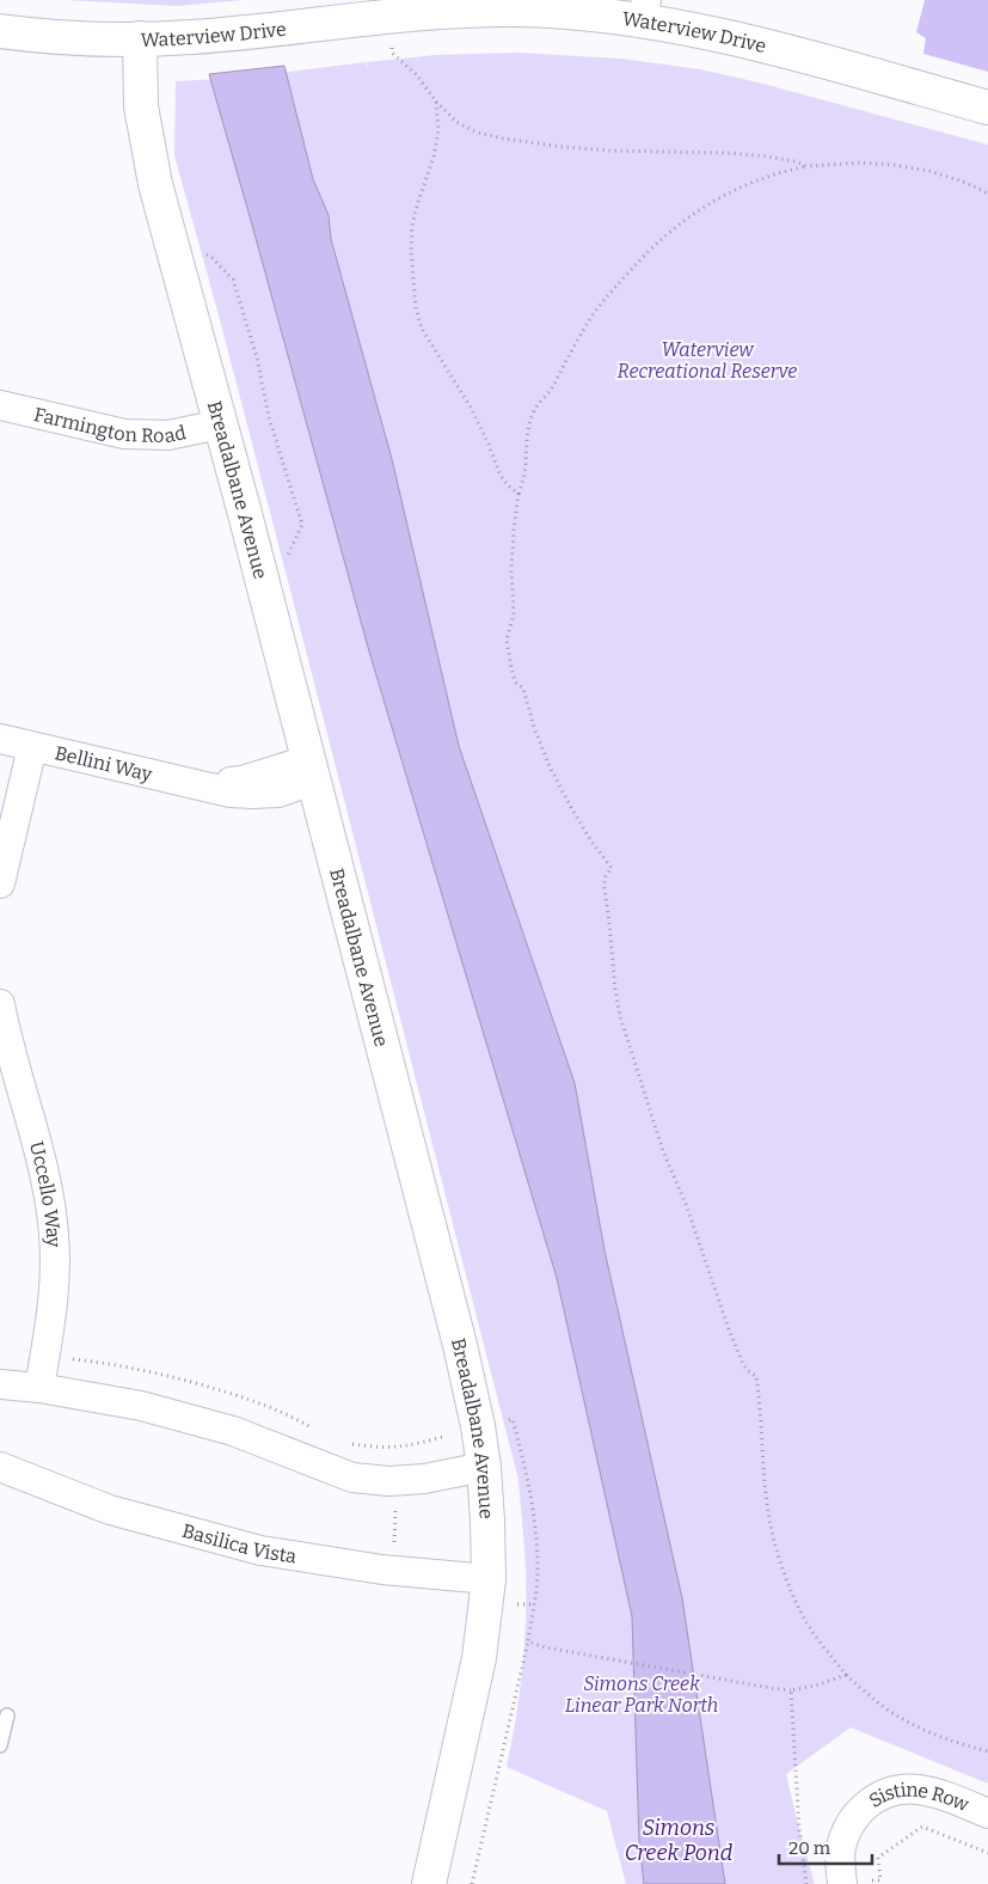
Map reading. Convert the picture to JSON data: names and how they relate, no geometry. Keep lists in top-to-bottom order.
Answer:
{
  "streets": {
    "street": [
      "Waterview Drive",
      "Farmington Road",
      "Breadalbane Avenue",
      "Bellini Way",
      "Uccello Way",
      "Basilica Vista",
      "Sistine Row"
    ]
  },
  "crossings": [
    ["Waterview Drive", "Breadalbane Avenue"],
    ["Farmington Road", "Breadalbane Avenue"],
    ["Breadalbane Avenue", "Bellini Way"],
    ["Breadalbane Avenue", "Basilica Vista"]
  ],
  "water": ["Simons Creek Pond"],
  "parks": ["Waterview Recreational Reserve", "Simons Creek Linear Park North"],
  "scale_bar": "20 m"
}
